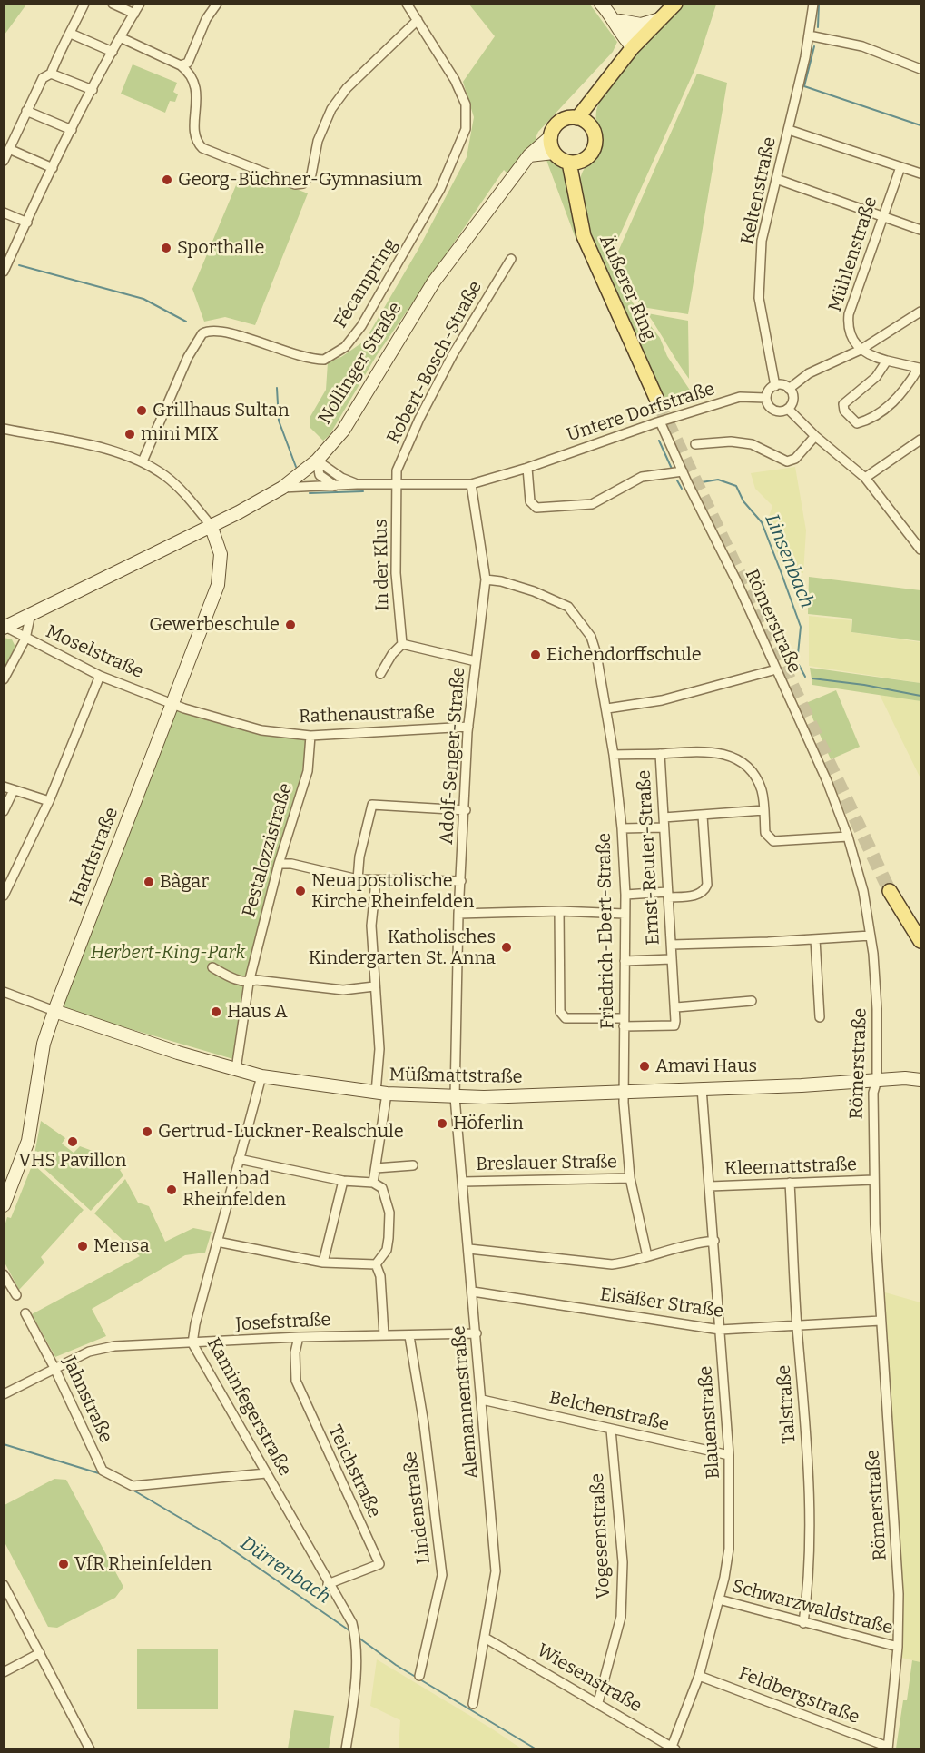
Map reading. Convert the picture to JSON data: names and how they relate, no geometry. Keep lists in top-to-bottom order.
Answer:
{
  "streets": {
    "main road": ["Äußerer Ring"],
    "street": [
      "Keltenstraße",
      "Mühlenstraße",
      "Fécampring",
      "Robert-Bosch-Straße",
      "Nollinger Straße",
      "Untere Dorfstraße",
      "In der Klus",
      "Römerstraße",
      "Moselstraße",
      "Rathenaustraße",
      "Adolf-Senger-Straße",
      "Pestalozzistraße",
      "Hardtstraße",
      "Ernst-Reuter-Straße",
      "Friedrich-Ebert-Straße",
      "Müßmattstraße",
      "Breslauer Straße",
      "Kleemattstraße",
      "Elsäßer Straße",
      "Josefstraße",
      "Jahnstraße",
      "Alemannenstraße",
      "Talstraße",
      "Kaminfegerstraße",
      "Belchenstraße",
      "Blauenstraße",
      "Teichstraße",
      "Lindenstraße",
      "Vogesenstraße",
      "Schwarzwaldstraße",
      "Wiesenstraße",
      "Feldbergstraße"
    ]
  },
  "crossings": [
    ["Keltenstraße", "Untere Dorfstraße"],
    ["Äußerer Ring", "Nollinger Straße"],
    ["Robert-Bosch-Straße", "Untere Dorfstraße"],
    ["Robert-Bosch-Straße", "In der Klus"],
    ["Nollinger Straße", "Untere Dorfstraße"],
    ["Nollinger Straße", "Moselstraße"],
    ["Nollinger Straße", "Hardtstraße"],
    ["Untere Dorfstraße", "In der Klus"],
    ["Untere Dorfstraße", "Römerstraße"],
    ["Untere Dorfstraße", "Adolf-Senger-Straße"],
    ["Römerstraße", "Müßmattstraße"],
    ["Römerstraße", "Kleemattstraße"],
    ["Römerstraße", "Elsäßer Straße"],
    ["Römerstraße", "Schwarzwaldstraße"],
    ["Römerstraße", "Feldbergstraße"],
    ["Moselstraße", "Rathenaustraße"],
    ["Moselstraße", "Hardtstraße"],
    ["Rathenaustraße", "Adolf-Senger-Straße"],
    ["Rathenaustraße", "Pestalozzistraße"],
    ["Rathenaustraße", "Hardtstraße"],
    ["Adolf-Senger-Straße", "Friedrich-Ebert-Straße"],
    ["Adolf-Senger-Straße", "Müßmattstraße"],
    ["Adolf-Senger-Straße", "Alemannenstraße"],
    ["Pestalozzistraße", "Müßmattstraße"],
    ["Hardtstraße", "Müßmattstraße"],
    ["Ernst-Reuter-Straße", "Friedrich-Ebert-Straße"],
    ["Friedrich-Ebert-Straße", "Müßmattstraße"],
    ["Friedrich-Ebert-Straße", "Breslauer Straße"],
    ["Müßmattstraße", "Alemannenstraße"],
    ["Müßmattstraße", "Kaminfegerstraße"],
    ["Müßmattstraße", "Blauenstraße"],
    ["Breslauer Straße", "Alemannenstraße"],
    ["Kleemattstraße", "Talstraße"],
    ["Kleemattstraße", "Blauenstraße"],
    ["Elsäßer Straße", "Alemannenstraße"],
    ["Elsäßer Straße", "Talstraße"],
    ["Elsäßer Straße", "Blauenstraße"],
    ["Josefstraße", "Jahnstraße"],
    ["Josefstraße", "Alemannenstraße"],
    ["Josefstraße", "Kaminfegerstraße"],
    ["Josefstraße", "Teichstraße"],
    ["Josefstraße", "Lindenstraße"],
    ["Jahnstraße", "Kaminfegerstraße"],
    ["Alemannenstraße", "Belchenstraße"],
    ["Alemannenstraße", "Wiesenstraße"],
    ["Talstraße", "Schwarzwaldstraße"],
    ["Kaminfegerstraße", "Teichstraße"],
    ["Belchenstraße", "Blauenstraße"],
    ["Belchenstraße", "Vogesenstraße"],
    ["Blauenstraße", "Schwarzwaldstraße"],
    ["Blauenstraße", "Wiesenstraße"],
    ["Blauenstraße", "Feldbergstraße"],
    ["Vogesenstraße", "Wiesenstraße"]
  ],
  "water": ["Linsenbach", "Dürrenbach"],
  "parks": ["Herbert-King-Park"],
  "places": [
    "Georg-Büchner-Gymnasium",
    "Sporthalle",
    "Grillhaus Sultan",
    "mini MIX",
    "Gewerbeschule",
    "Eichendorffschule",
    "Bàgar",
    "Neuapostolische Kirche Rheinfelden",
    "Katholisches Kindergarten St. Anna",
    "Haus A",
    "Amavi Haus",
    "Höferlin",
    "Gertrud-Luckner-Realschule",
    "VHS Pavillon",
    "Hallenbad Rheinfelden",
    "Mensa",
    "VfR Rheinfelden"
  ]
}
